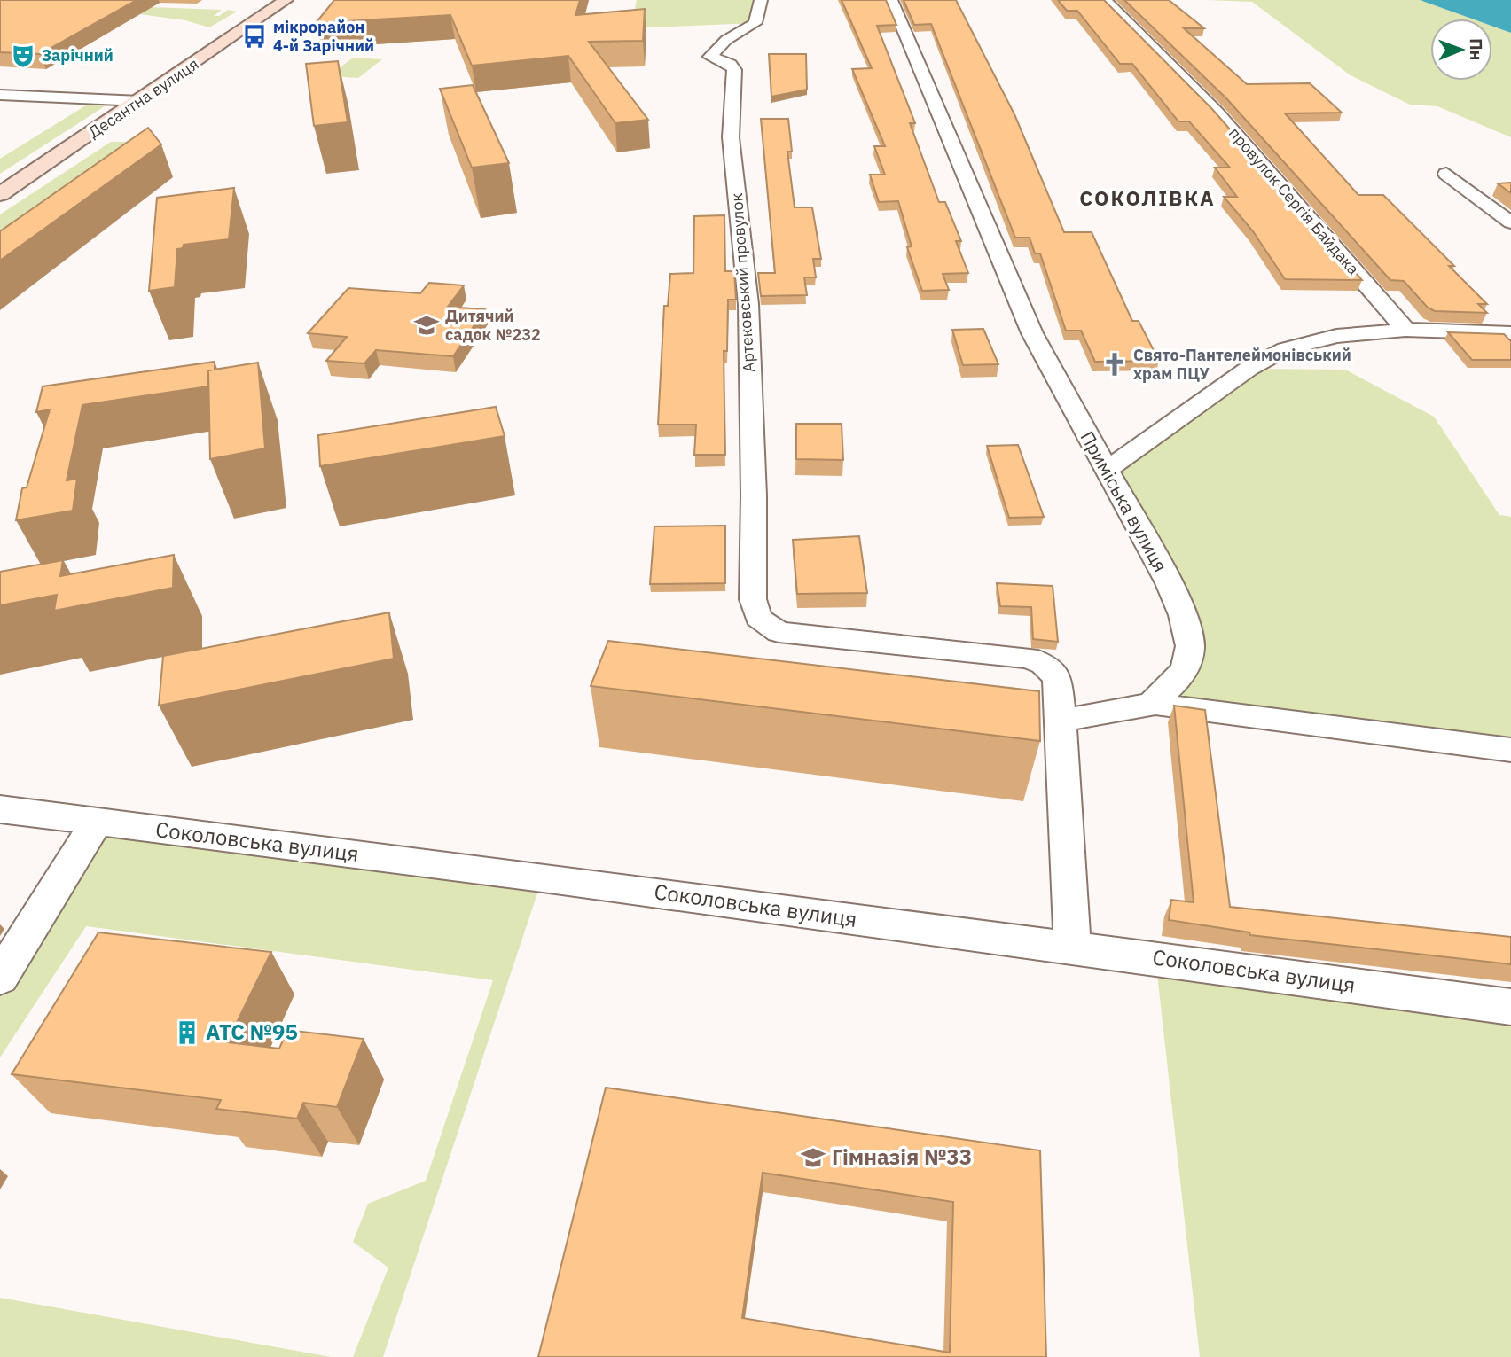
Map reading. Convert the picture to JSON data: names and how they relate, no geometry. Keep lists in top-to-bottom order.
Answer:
{
  "streets": {
    "main road": ["Десантна вулиця"],
    "street": [
      "провулок Сергія Байдака",
      "Артековський провулок",
      "Приміська вулиця",
      "Соколовська вулиця"
    ]
  },
  "districts": ["СОКОЛІВКА"],
  "places": {
    "bus stop": ["мікрорайон 4-й Зарічний"],
    "theatre": ["Зарічний"],
    "school or university": ["Дитячий садок №232", "Гімназія №33"],
    "church": ["Свято-Пантелеймонівський храм ПЦУ"],
    "building": ["АТС №95"]
  },
  "north": "right"
}
